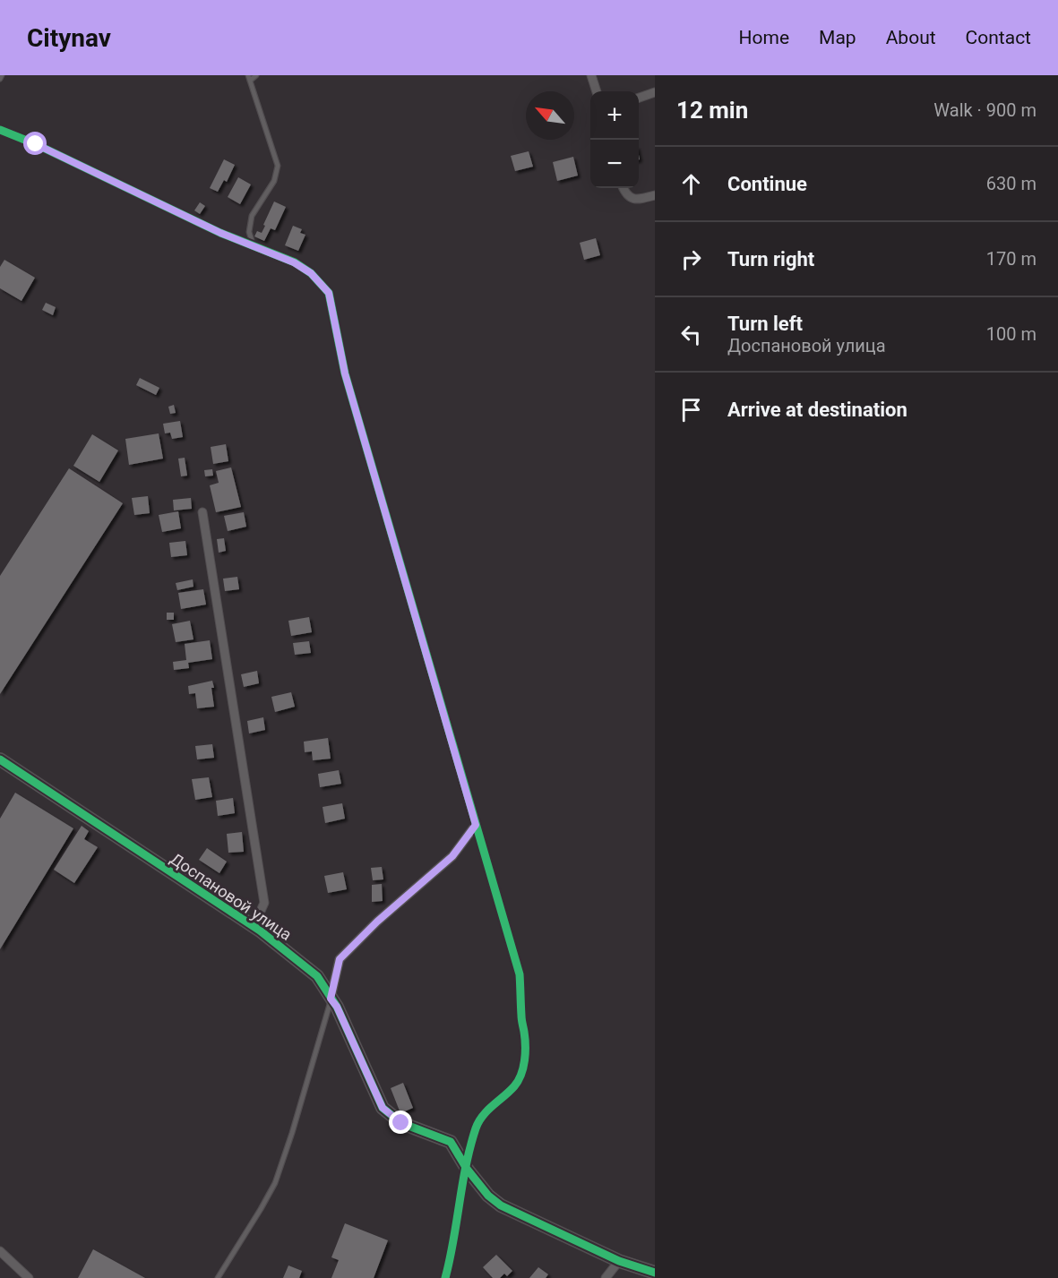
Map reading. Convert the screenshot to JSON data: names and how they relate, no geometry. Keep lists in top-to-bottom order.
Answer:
{
  "streets": {
    "street": ["Доспановой улица"]
  },
  "north": "top left",
  "page": {
    "header": "Citynav",
    "nav": [
      "Home",
      "Map",
      "About",
      "Contact"
    ],
    "heading": ["12 min", "Walk · 900 m"],
    "map_buttons": ["+", "−"],
    "list": [
      ["Continue", "630 m"],
      ["Turn right", "170 m"],
      ["Turn left", "Доспановой улица", "100 m"],
      "Arrive at destination"
    ]
  }
}
